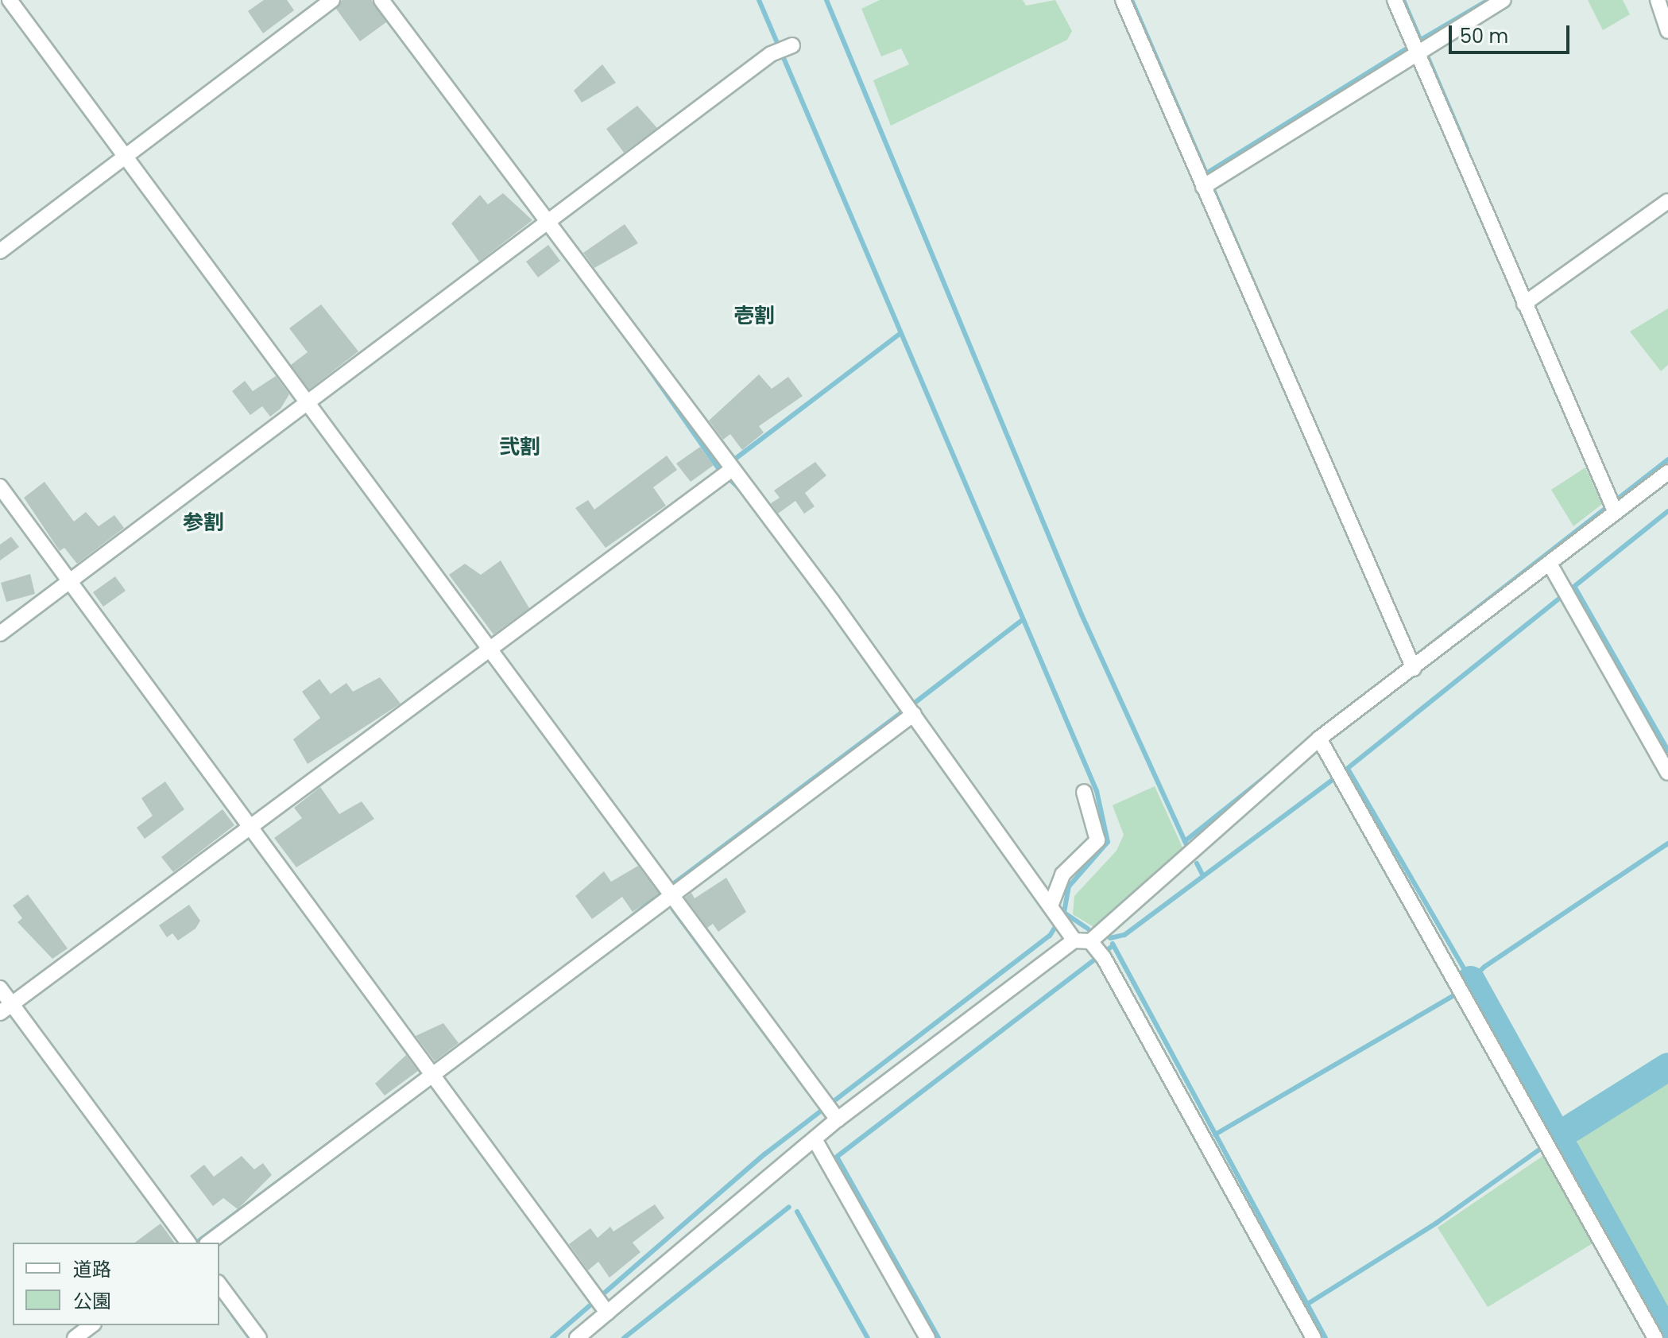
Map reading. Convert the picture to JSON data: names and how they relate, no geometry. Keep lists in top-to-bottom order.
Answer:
{
  "districts": ["壱割", "弐割", "参割"],
  "legend": ["道路", "公園"],
  "scale_bar": "50 m"
}
